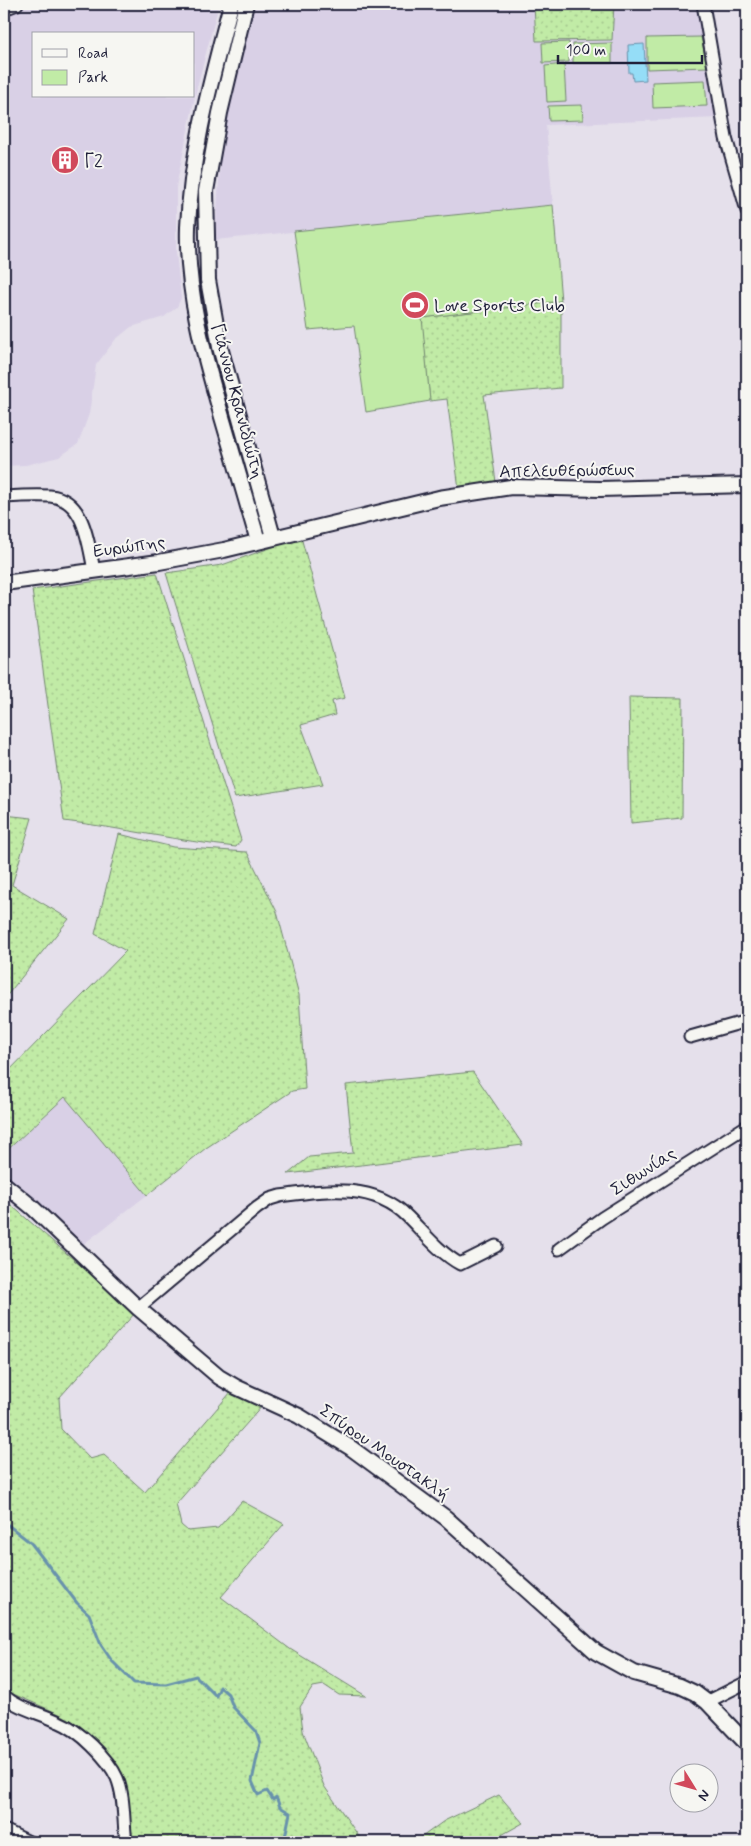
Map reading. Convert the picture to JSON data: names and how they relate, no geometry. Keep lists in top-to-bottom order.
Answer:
{
  "streets": {
    "street": [
      "Γιάννου Κρανιδιώτη",
      "Απελευθερώσεως",
      "Ευρώπης",
      "Σιθωνίας",
      "Σπύρου Μουστακλή"
    ]
  },
  "crossings": [
    ["Γιάννου Κρανιδιώτη", "Απελευθερώσεως"],
    ["Γιάννου Κρανιδιώτη", "Ευρώπης"],
    ["Απελευθερώσεως", "Ευρώπης"]
  ],
  "places": {
    "building": ["Γ2"],
    "sports": ["Love Sports Club"]
  },
  "legend": ["Road", "Park"],
  "scale_bar": "100 m",
  "north": "bottom right"
}
